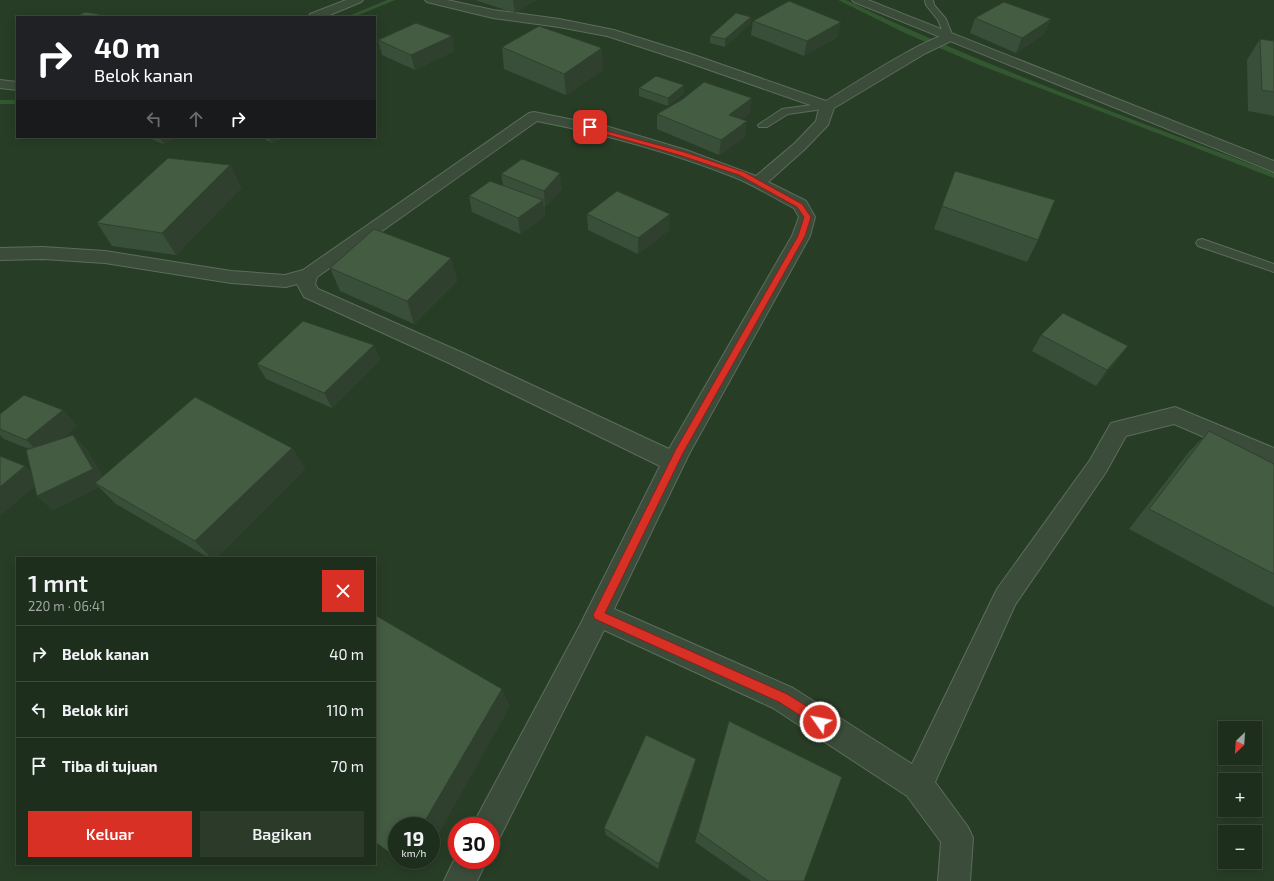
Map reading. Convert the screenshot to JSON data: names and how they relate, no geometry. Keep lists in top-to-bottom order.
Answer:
{
  "north": "bottom left",
  "page": {
    "turn": ["40 m", "Belok kanan"],
    "heading": ["1 mnt", "220 m · 06:41"],
    "list": [
      {
        "name": "Belok kanan",
        "value": "40 m"
      },
      {
        "name": "Belok kiri",
        "value": "110 m"
      },
      {
        "name": "Tiba di tujuan",
        "value": "70 m"
      }
    ],
    "map_buttons": ["+", "−"],
    "buttons": ["Keluar", "Bagikan"],
    "speed": "19 km/h",
    "limit": "30"
  }
}
